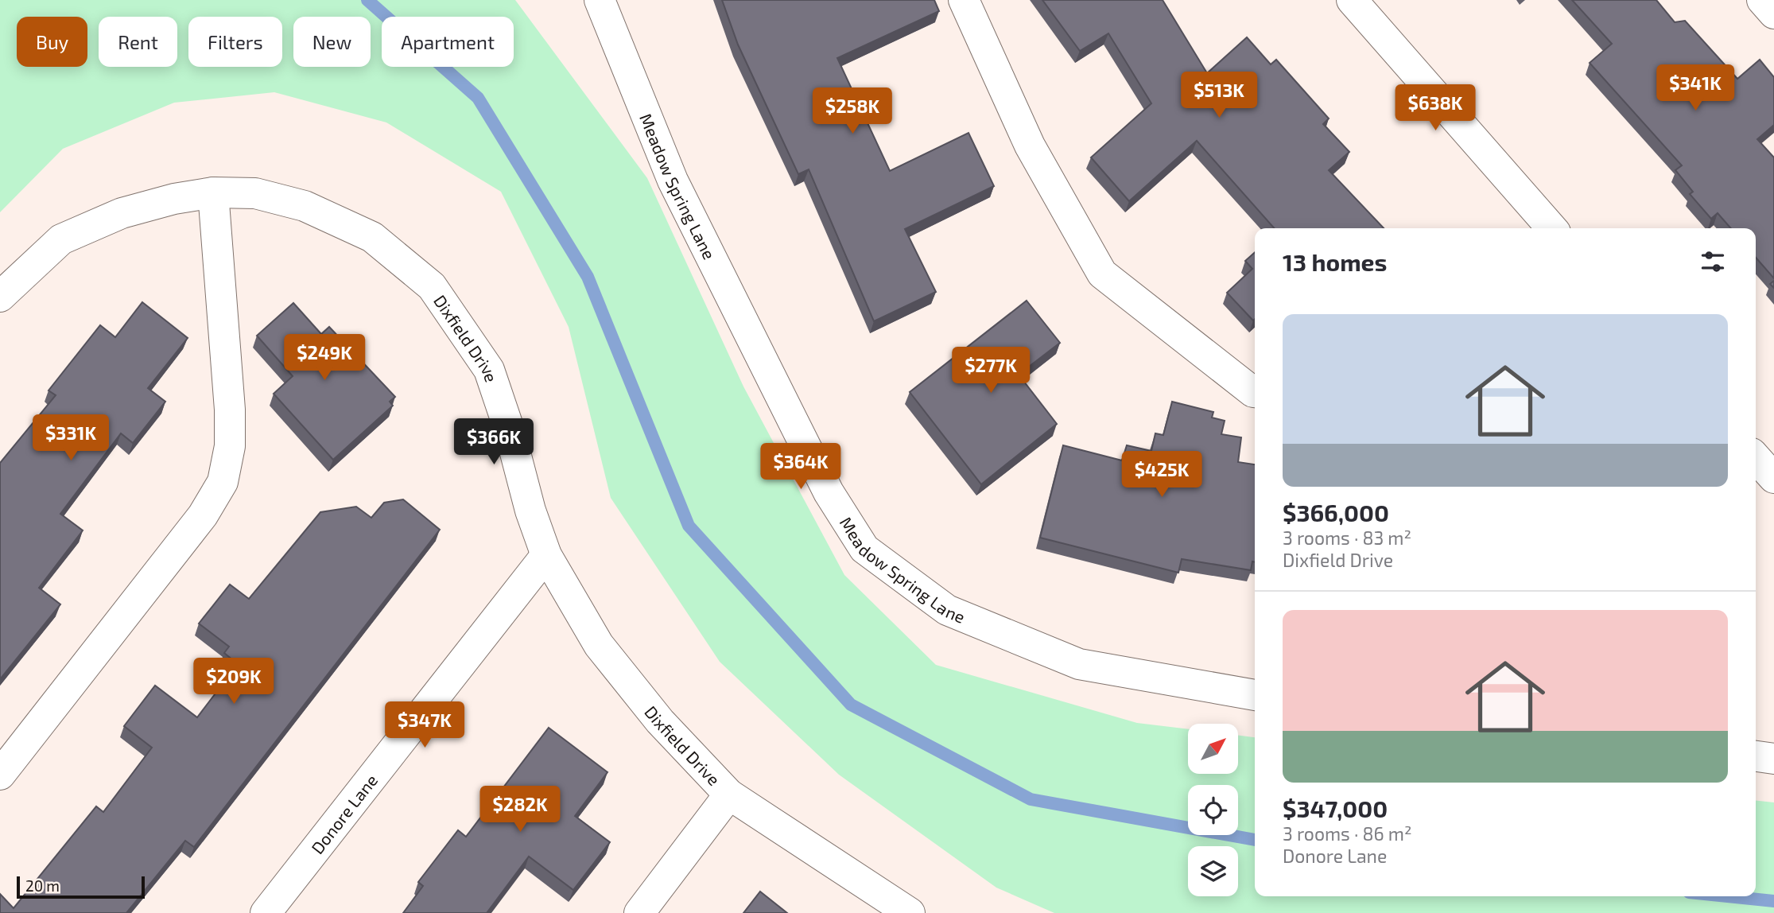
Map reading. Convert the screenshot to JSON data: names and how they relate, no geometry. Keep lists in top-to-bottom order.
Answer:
{
  "streets": {
    "street": ["Meadow Spring Lane", "Dixfield Drive", "Donore Lane"]
  },
  "crossings": [
    ["Dixfield Drive", "Donore Lane"]
  ],
  "scale_bar": "20 m",
  "north": "top right",
  "page": {
    "chip": [
      "Buy",
      "Rent",
      "Filters",
      "New",
      "Apartment"
    ],
    "price": [
      "$341K",
      "$513K",
      "$638K",
      "$258K",
      "$249K",
      "$277K",
      "$331K",
      "$366K",
      "$364K",
      "$425K",
      "$209K",
      "$347K",
      "$282K"
    ],
    "heading": "13 homes",
    "list": [
      {
        "name": "$366,000",
        "note": "3 rooms · 83 m² · Dixfield Drive"
      },
      {
        "name": "$347,000",
        "note": "3 rooms · 86 m² · Donore Lane"
      }
    ],
    "scale": "20 m"
  }
}
